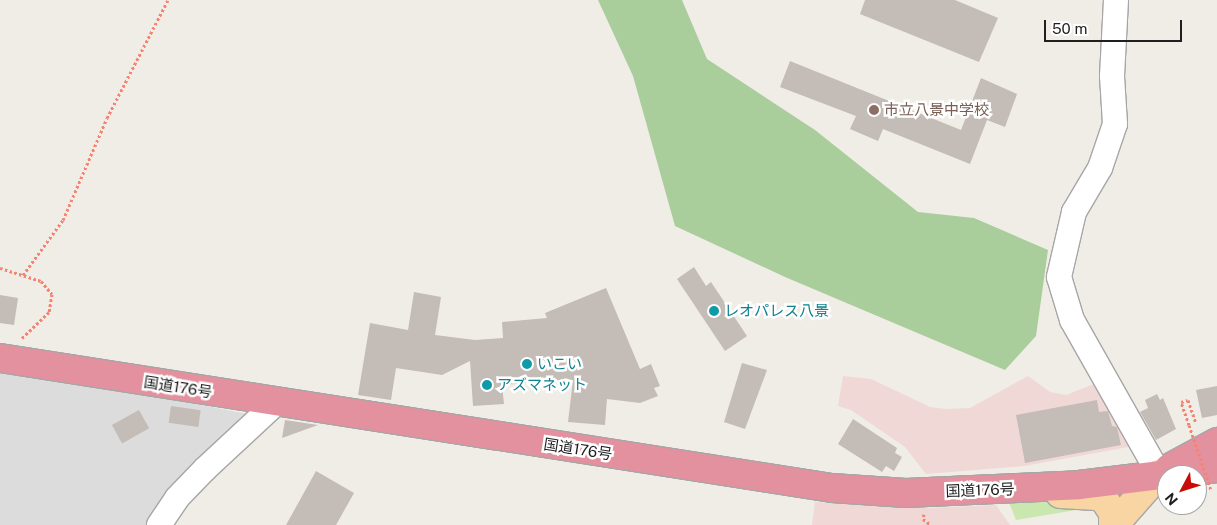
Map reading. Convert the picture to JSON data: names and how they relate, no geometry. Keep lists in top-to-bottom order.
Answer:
{
  "streets": {
    "highway": ["国道176号"]
  },
  "places": [
    "市立八景中学校",
    "レオパレス八景",
    "いこい",
    "アズマネット"
  ],
  "scale_bar": "50 m",
  "north": "bottom left"
}
